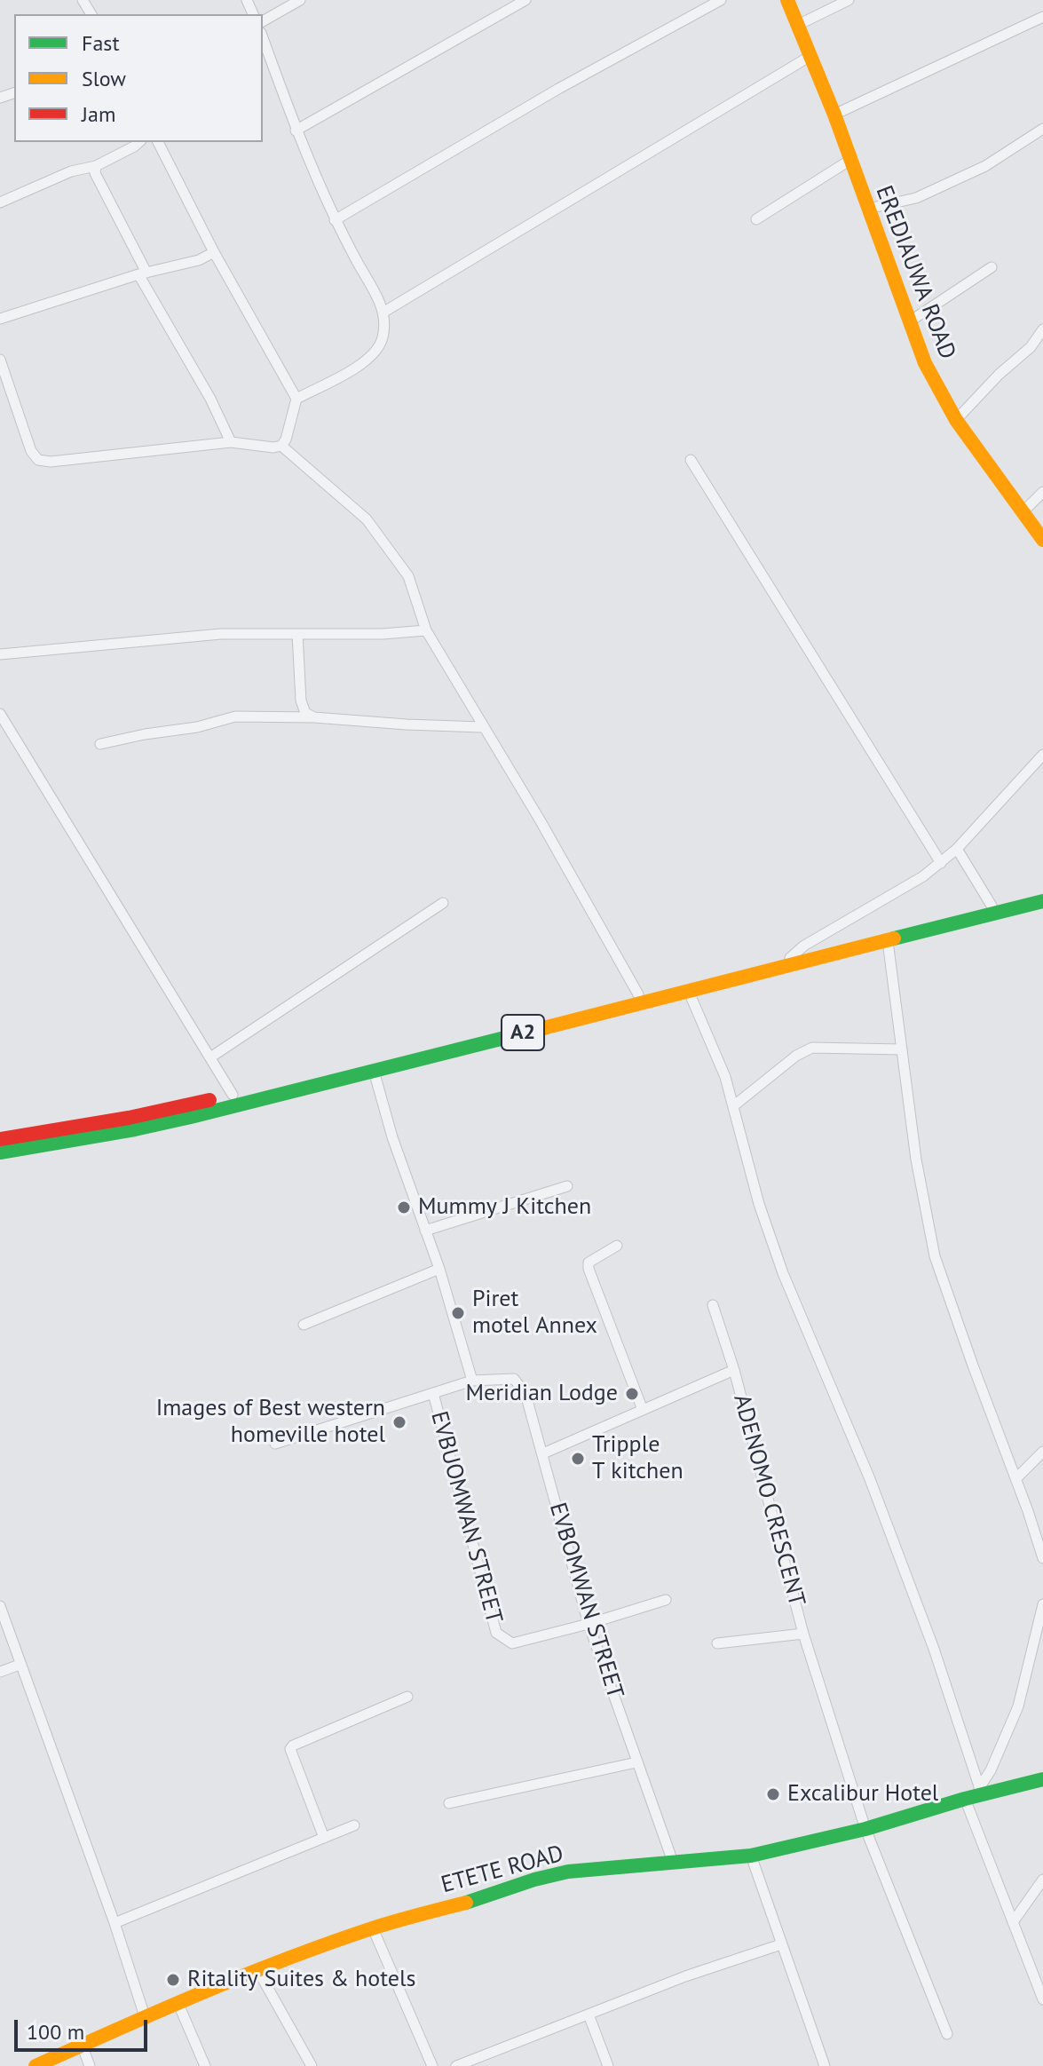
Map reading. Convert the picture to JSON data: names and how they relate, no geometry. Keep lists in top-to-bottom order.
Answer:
{
  "streets": {
    "main road": ["EREDIAUWA ROAD", "A2", "ETETE ROAD"],
    "street": ["ADENOMO CRESCENT", "EVBUOMWAN STREET", "EVBOMWAN STREET"]
  },
  "crossings": [
    ["ADENOMO CRESCENT", "EVBOMWAN STREET"],
    ["ADENOMO CRESCENT", "ETETE ROAD"],
    ["EVBUOMWAN STREET", "EVBOMWAN STREET"],
    ["EVBOMWAN STREET", "ETETE ROAD"]
  ],
  "places": [
    "Mummy J Kitchen",
    "Piret motel Annex",
    "Meridian Lodge",
    "Images of Best western homeville hotel",
    "Tripple T kitchen",
    "Excalibur Hotel",
    "Ritality Suites & hotels"
  ],
  "legend": ["Fast", "Slow", "Jam"],
  "scale_bar": "100 m"
}
